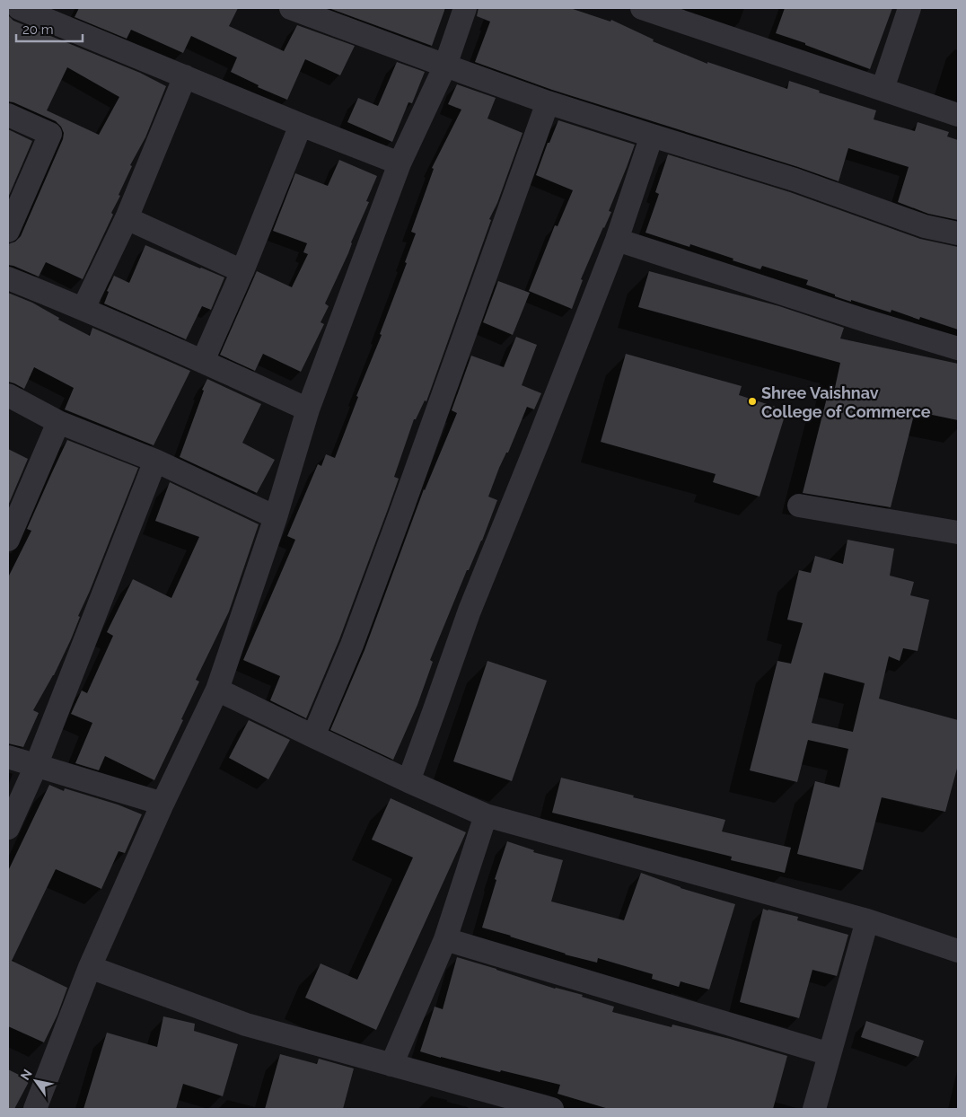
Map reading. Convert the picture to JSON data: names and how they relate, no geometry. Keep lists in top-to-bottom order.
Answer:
{
  "places": ["Shree Vaishnav College of Commerce"],
  "scale_bar": "20 m",
  "north": "top left"
}
